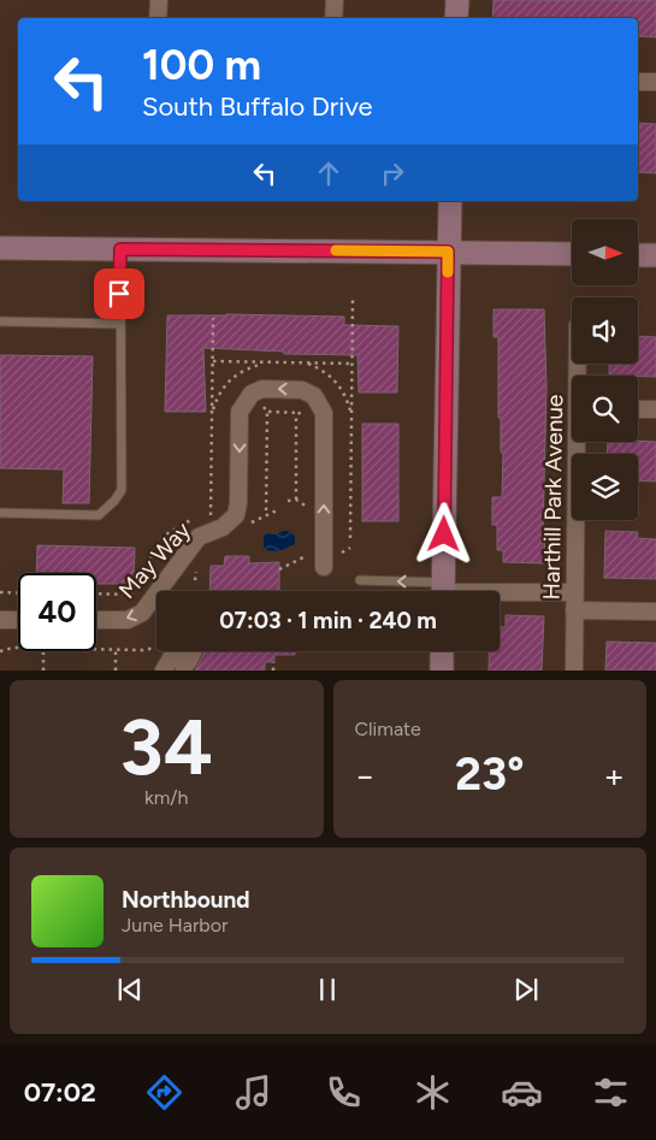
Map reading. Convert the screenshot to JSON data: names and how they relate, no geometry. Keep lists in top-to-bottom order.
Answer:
{
  "streets": {
    "street": ["Harthill Park Avenue", "May Way"]
  },
  "one_way": ["May Way"],
  "north": "right",
  "page": {
    "turn": ["100 m", "South Buffalo Drive"],
    "limit": "40",
    "trip": "07:03 · 1 min · 240 m",
    "tile": [
      ["34", "km/h"],
      "Climate"
    ],
    "heat": ["−", "23°", "+"],
    "song": ["Northbound", "June Harbor"],
    "tabs": "07:02"
  }
}
